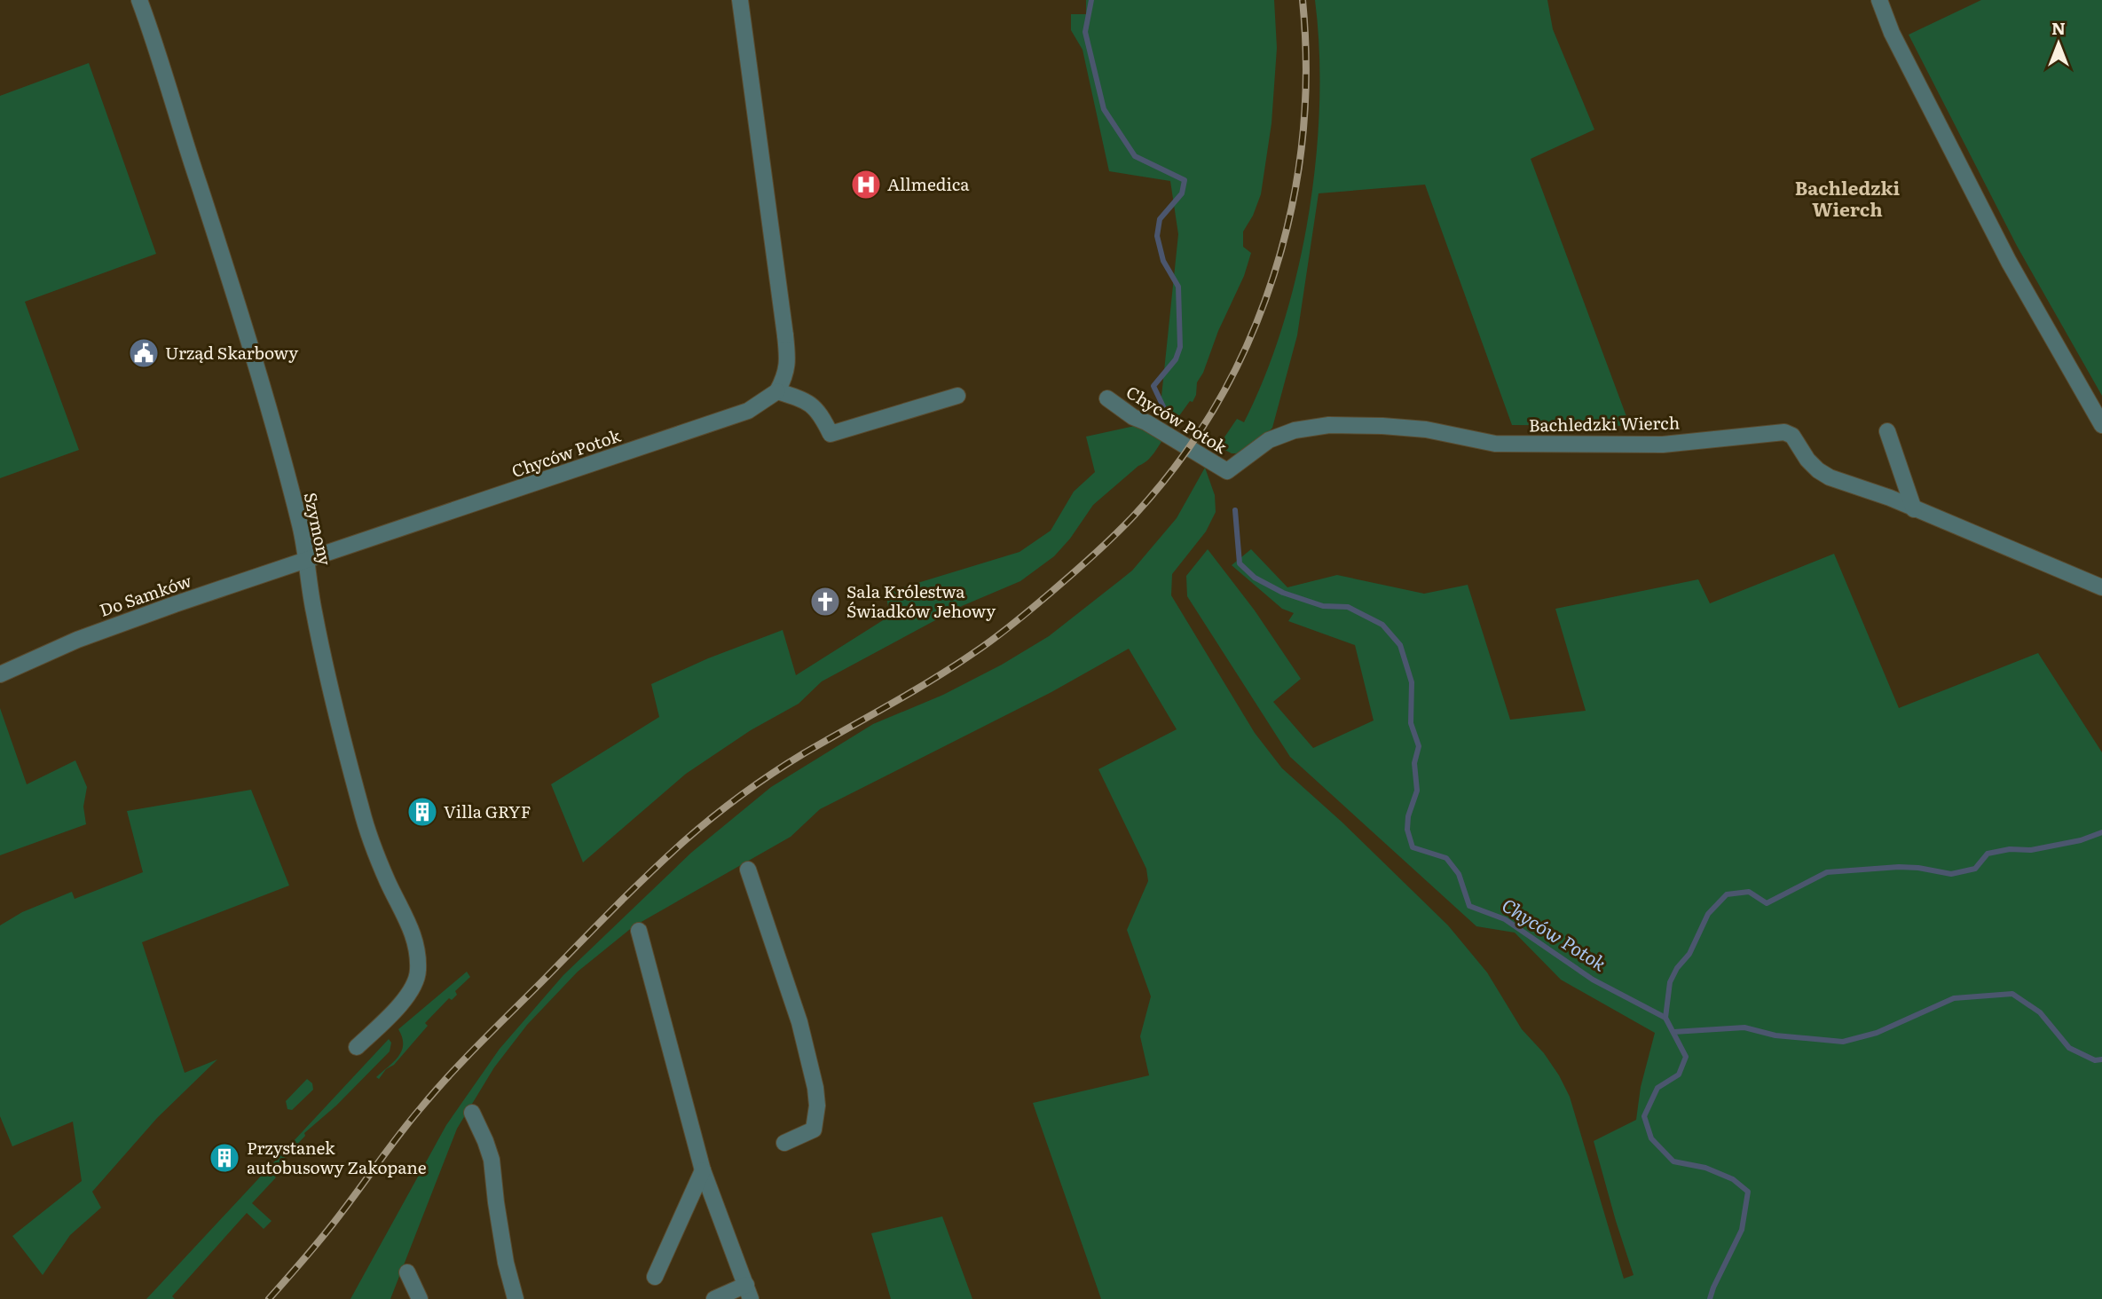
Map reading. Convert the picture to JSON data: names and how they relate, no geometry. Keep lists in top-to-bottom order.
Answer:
{
  "streets": {
    "street": [
      "Chyców Potok",
      "Bachledzki Wierch",
      "Szymony",
      "Do Samków"
    ]
  },
  "crossings": [
    ["Chyców Potok", "Bachledzki Wierch"],
    ["Chyców Potok", "Szymony"],
    ["Chyców Potok", "Do Samków"],
    ["Szymony", "Do Samków"]
  ],
  "districts": ["Bachledzki Wierch"],
  "water": ["Chyców Potok"],
  "places": {
    "hospital": ["Allmedica"],
    "public building": ["Urząd Skarbowy"],
    "church": ["Sala Królestwa Świadków Jehowy"],
    "building": ["Villa GRYF", "Przystanek autobusowy Zakopane"]
  },
  "north": "top"
}
